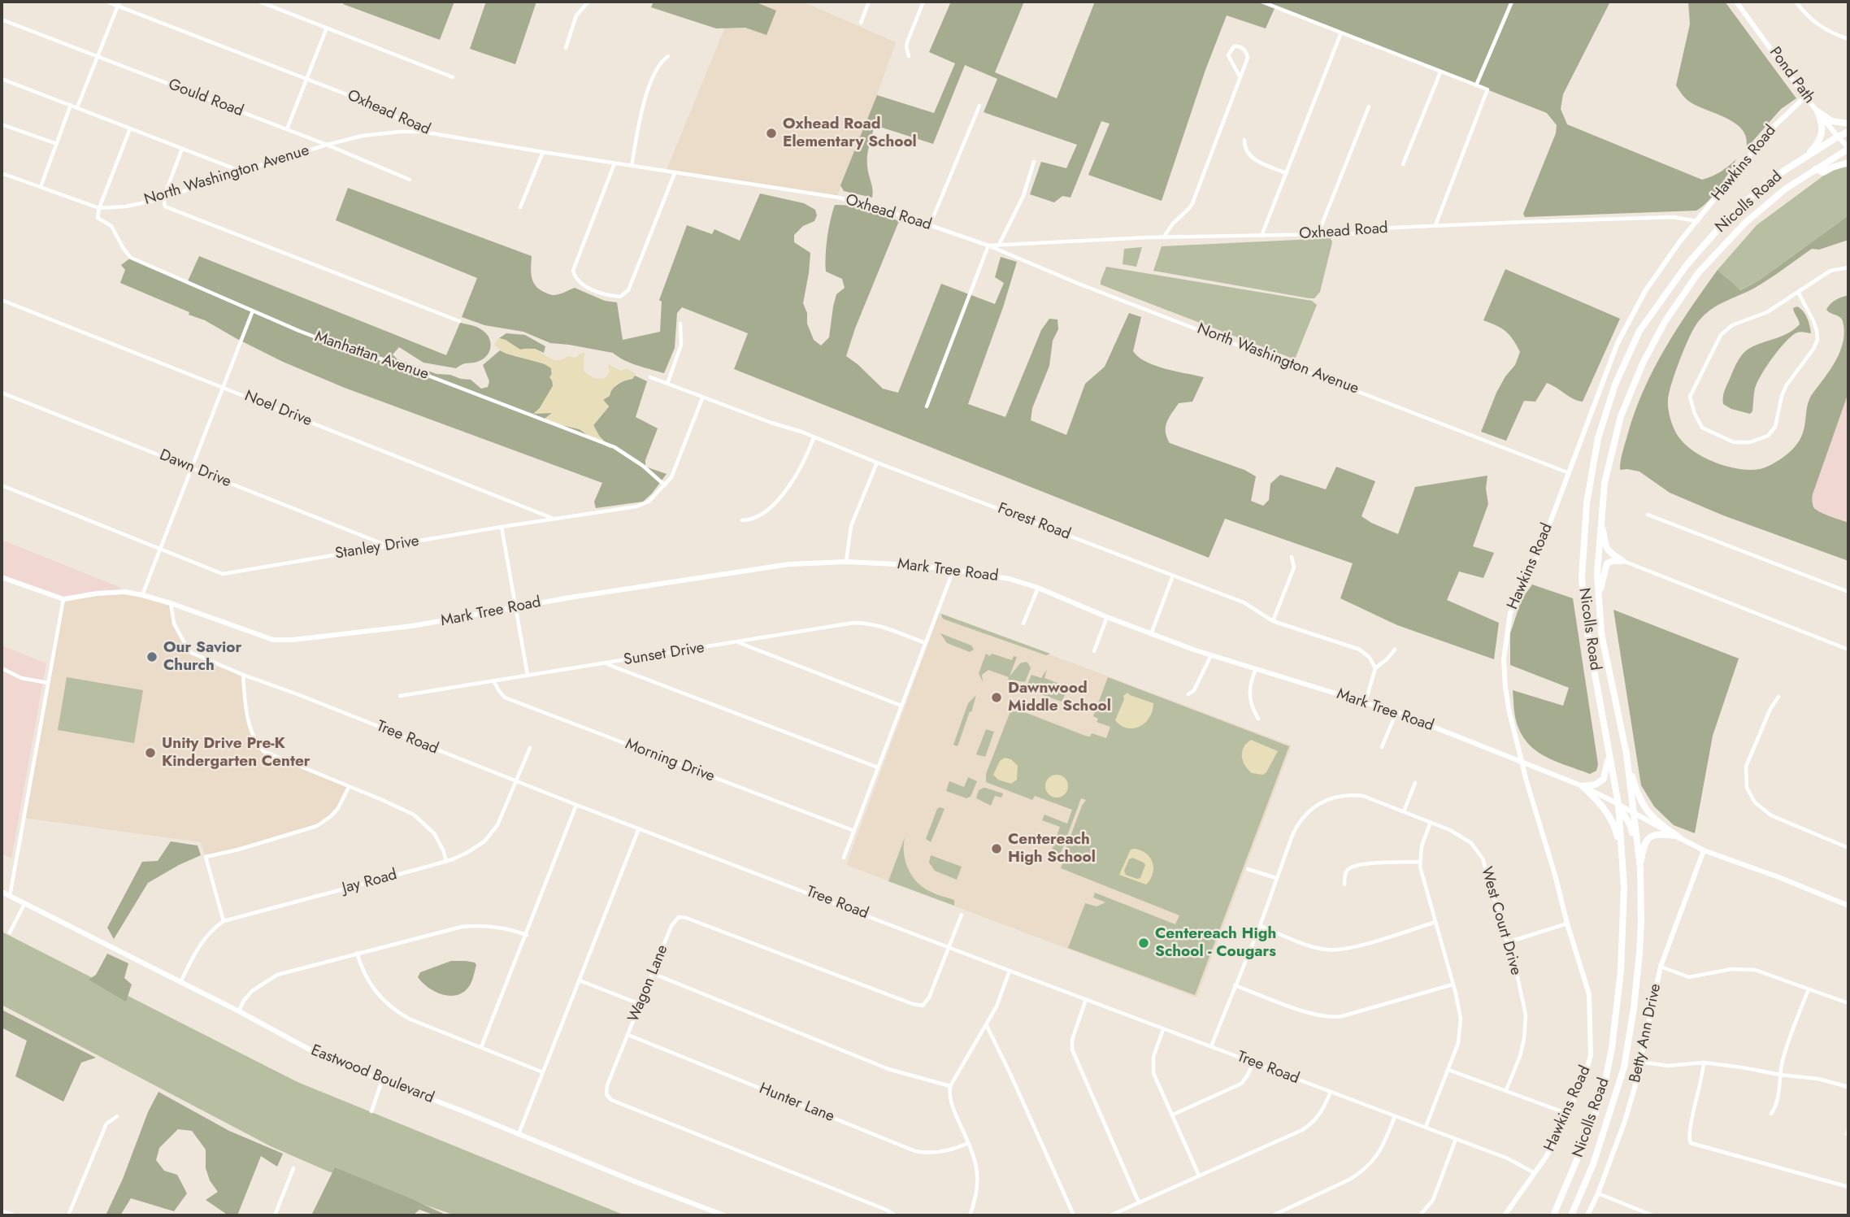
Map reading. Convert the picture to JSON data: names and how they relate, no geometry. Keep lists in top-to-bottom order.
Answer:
{
  "streets": {
    "highway": ["Nicolls Road"],
    "street": [
      "Pond Path",
      "Gould Road",
      "Oxhead Road",
      "Hawkins Road",
      "North Washington Avenue",
      "Manhattan Avenue",
      "Noel Drive",
      "Dawn Drive",
      "Forest Road",
      "Stanley Drive",
      "Mark Tree Road",
      "Sunset Drive",
      "Tree Road",
      "Morning Drive",
      "Jay Road",
      "West Court Drive",
      "Wagon Lane",
      "Betty Ann Drive",
      "Eastwood Boulevard",
      "Hunter Lane"
    ]
  },
  "crossings": [
    ["Pond Path", "Hawkins Road"],
    ["Pond Path", "Nicolls Road"],
    ["Gould Road", "North Washington Avenue"],
    ["Oxhead Road", "Hawkins Road"],
    ["Oxhead Road", "North Washington Avenue"],
    ["Hawkins Road", "North Washington Avenue"],
    ["Hawkins Road", "Mark Tree Road"],
    ["Hawkins Road", "Tree Road"],
    ["North Washington Avenue", "Manhattan Avenue"],
    ["Nicolls Road", "Mark Tree Road"],
    ["Manhattan Avenue", "Stanley Drive"],
    ["Noel Drive", "Stanley Drive"],
    ["Dawn Drive", "Stanley Drive"],
    ["Forest Road", "Stanley Drive"],
    ["Mark Tree Road", "Tree Road"],
    ["Mark Tree Road", "Betty Ann Drive"],
    ["Sunset Drive", "Morning Drive"],
    ["Tree Road", "Jay Road"],
    ["Tree Road", "West Court Drive"],
    ["Tree Road", "Wagon Lane"],
    ["Jay Road", "Eastwood Boulevard"],
    ["Wagon Lane", "Hunter Lane"]
  ],
  "places": [
    "Oxhead Road Elementary School",
    "Our Savior Church",
    "Dawnwood Middle School",
    "Unity Drive Pre-K Kindergarten Center",
    "Centereach High School",
    "Centereach High School - Cougars"
  ]
}
